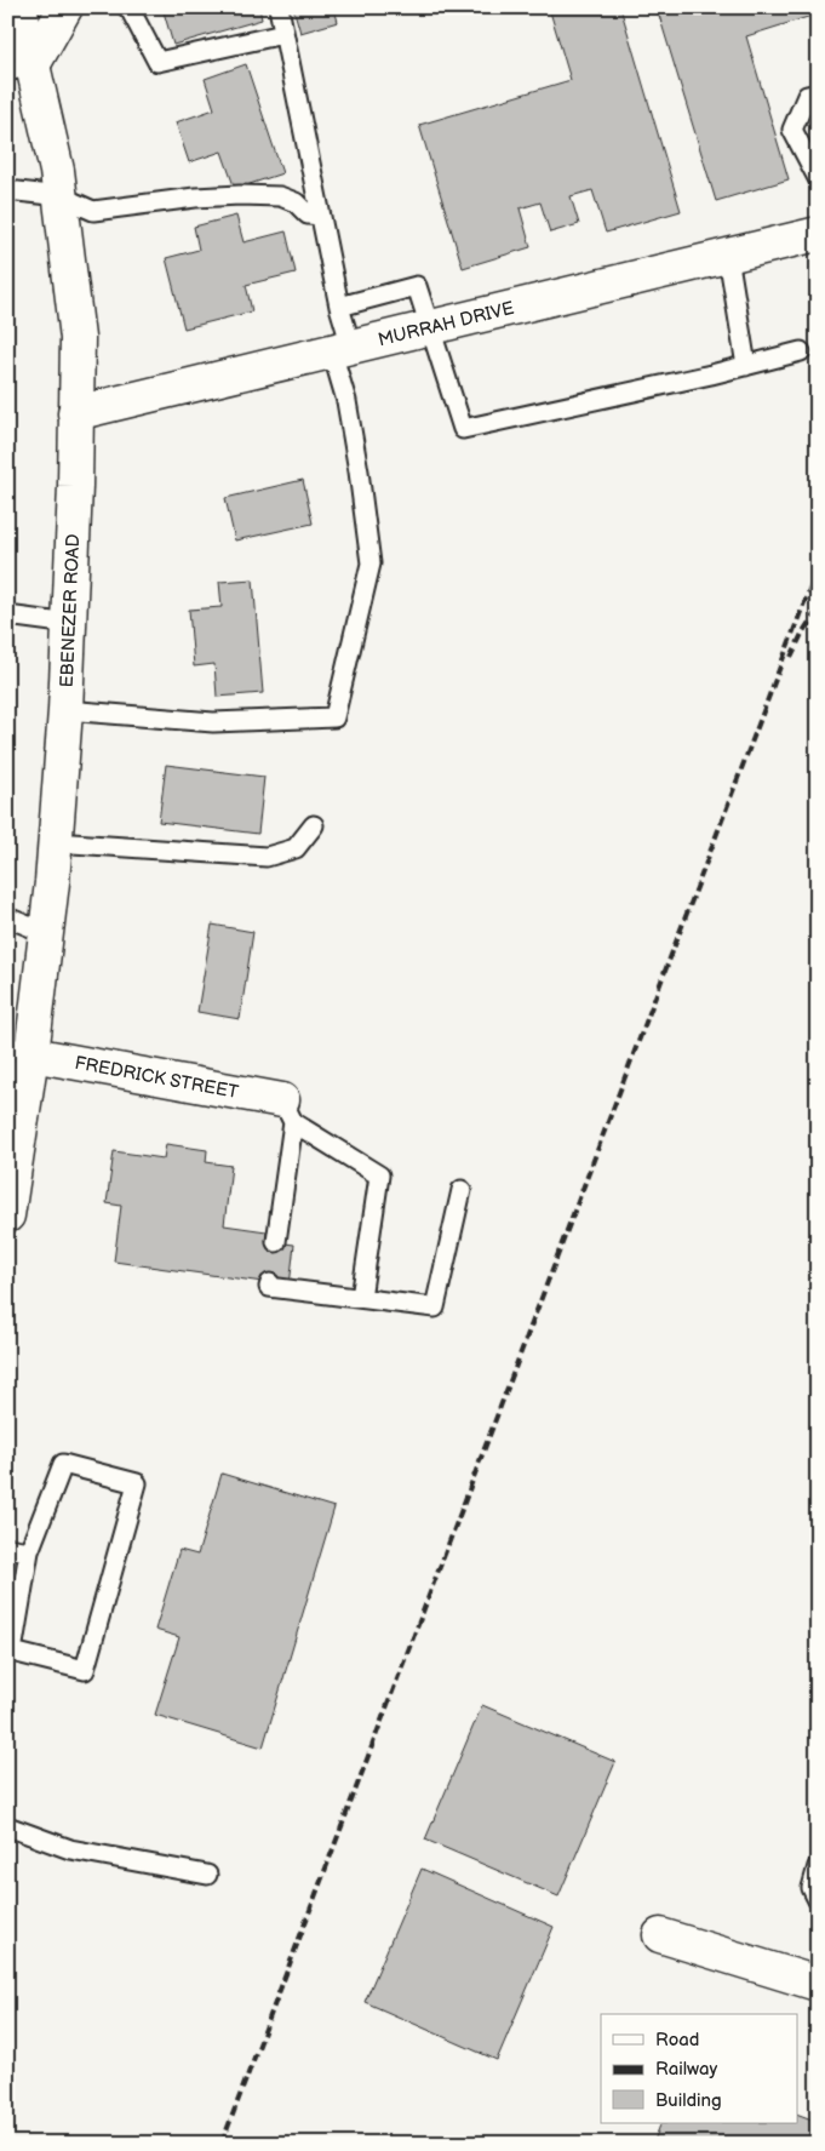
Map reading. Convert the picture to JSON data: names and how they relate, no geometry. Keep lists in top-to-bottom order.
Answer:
{
  "streets": {
    "main road": ["MURRAH DRIVE", "EBENEZER ROAD", "FREDRICK STREET"]
  },
  "crossings": [
    ["MURRAH DRIVE", "EBENEZER ROAD"],
    ["EBENEZER ROAD", "FREDRICK STREET"]
  ],
  "legend": ["Road", "Railway", "Building"]
}
